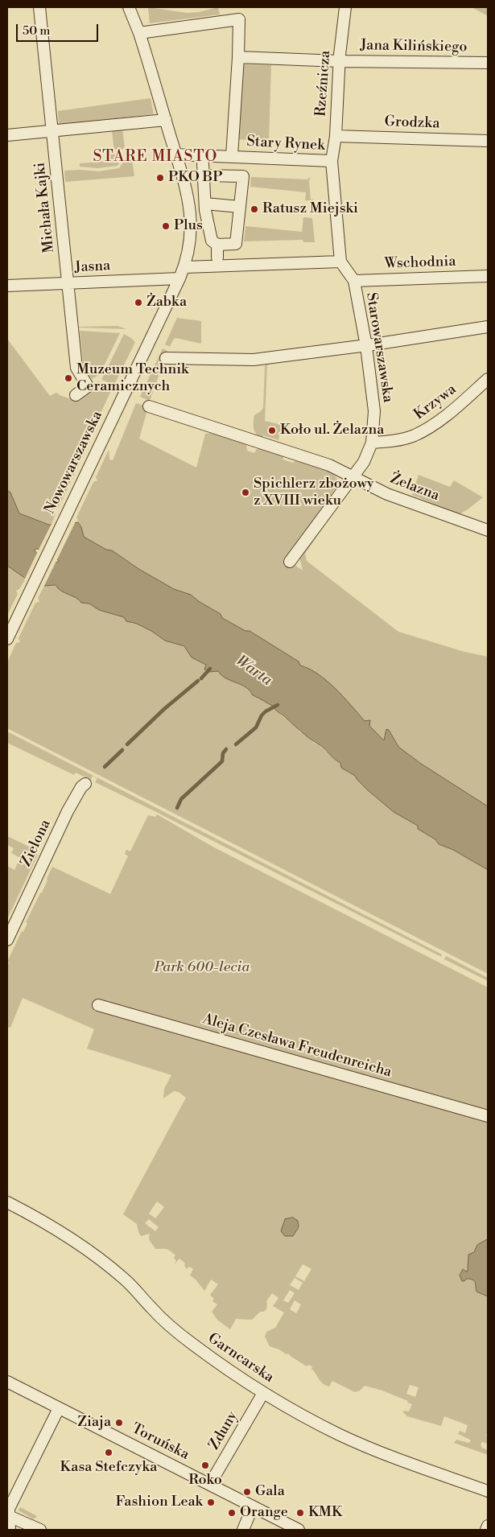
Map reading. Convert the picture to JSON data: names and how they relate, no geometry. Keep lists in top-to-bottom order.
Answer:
{
  "streets": {
    "street": [
      "Jana Kilińskiego",
      "Rzeźnicza",
      "Grodzka",
      "Stary Rynek",
      "Michała Kajki",
      "Wschodnia",
      "Jasna",
      "Starowarszawska",
      "Krzywa",
      "Nowowarszawska",
      "Żelazna",
      "Zielona",
      "Aleja Czesława Freudenreicha",
      "Garncarska",
      "Zduny",
      "Toruńska"
    ]
  },
  "crossings": [
    ["Jana Kilińskiego", "Rzeźnicza"],
    ["Rzeźnicza", "Grodzka"],
    ["Rzeźnicza", "Stary Rynek"],
    ["Stary Rynek", "Starowarszawska"],
    ["Stary Rynek", "Nowowarszawska"],
    ["Michała Kajki", "Jasna"],
    ["Wschodnia", "Starowarszawska"],
    ["Jasna", "Nowowarszawska"],
    ["Starowarszawska", "Krzywa"],
    ["Starowarszawska", "Żelazna"],
    ["Garncarska", "Zduny"],
    ["Zduny", "Toruńska"]
  ],
  "districts": ["STARE MIASTO"],
  "water": ["Warta"],
  "parks": ["Park 600-lecia"],
  "places": [
    "PKO BP",
    "Ratusz Miejski",
    "Plus",
    "Żabka",
    "Muzeum Technik Ceramicznych",
    "Koło ul. Żelazna",
    "Spichlerz zbożowy z XVIII wieku",
    "Ziaja",
    "Kasa Stefczyka",
    "Roko",
    "Gala",
    "Fashion Leak",
    "Orange",
    "KMK"
  ],
  "scale_bar": "50 m"
}
